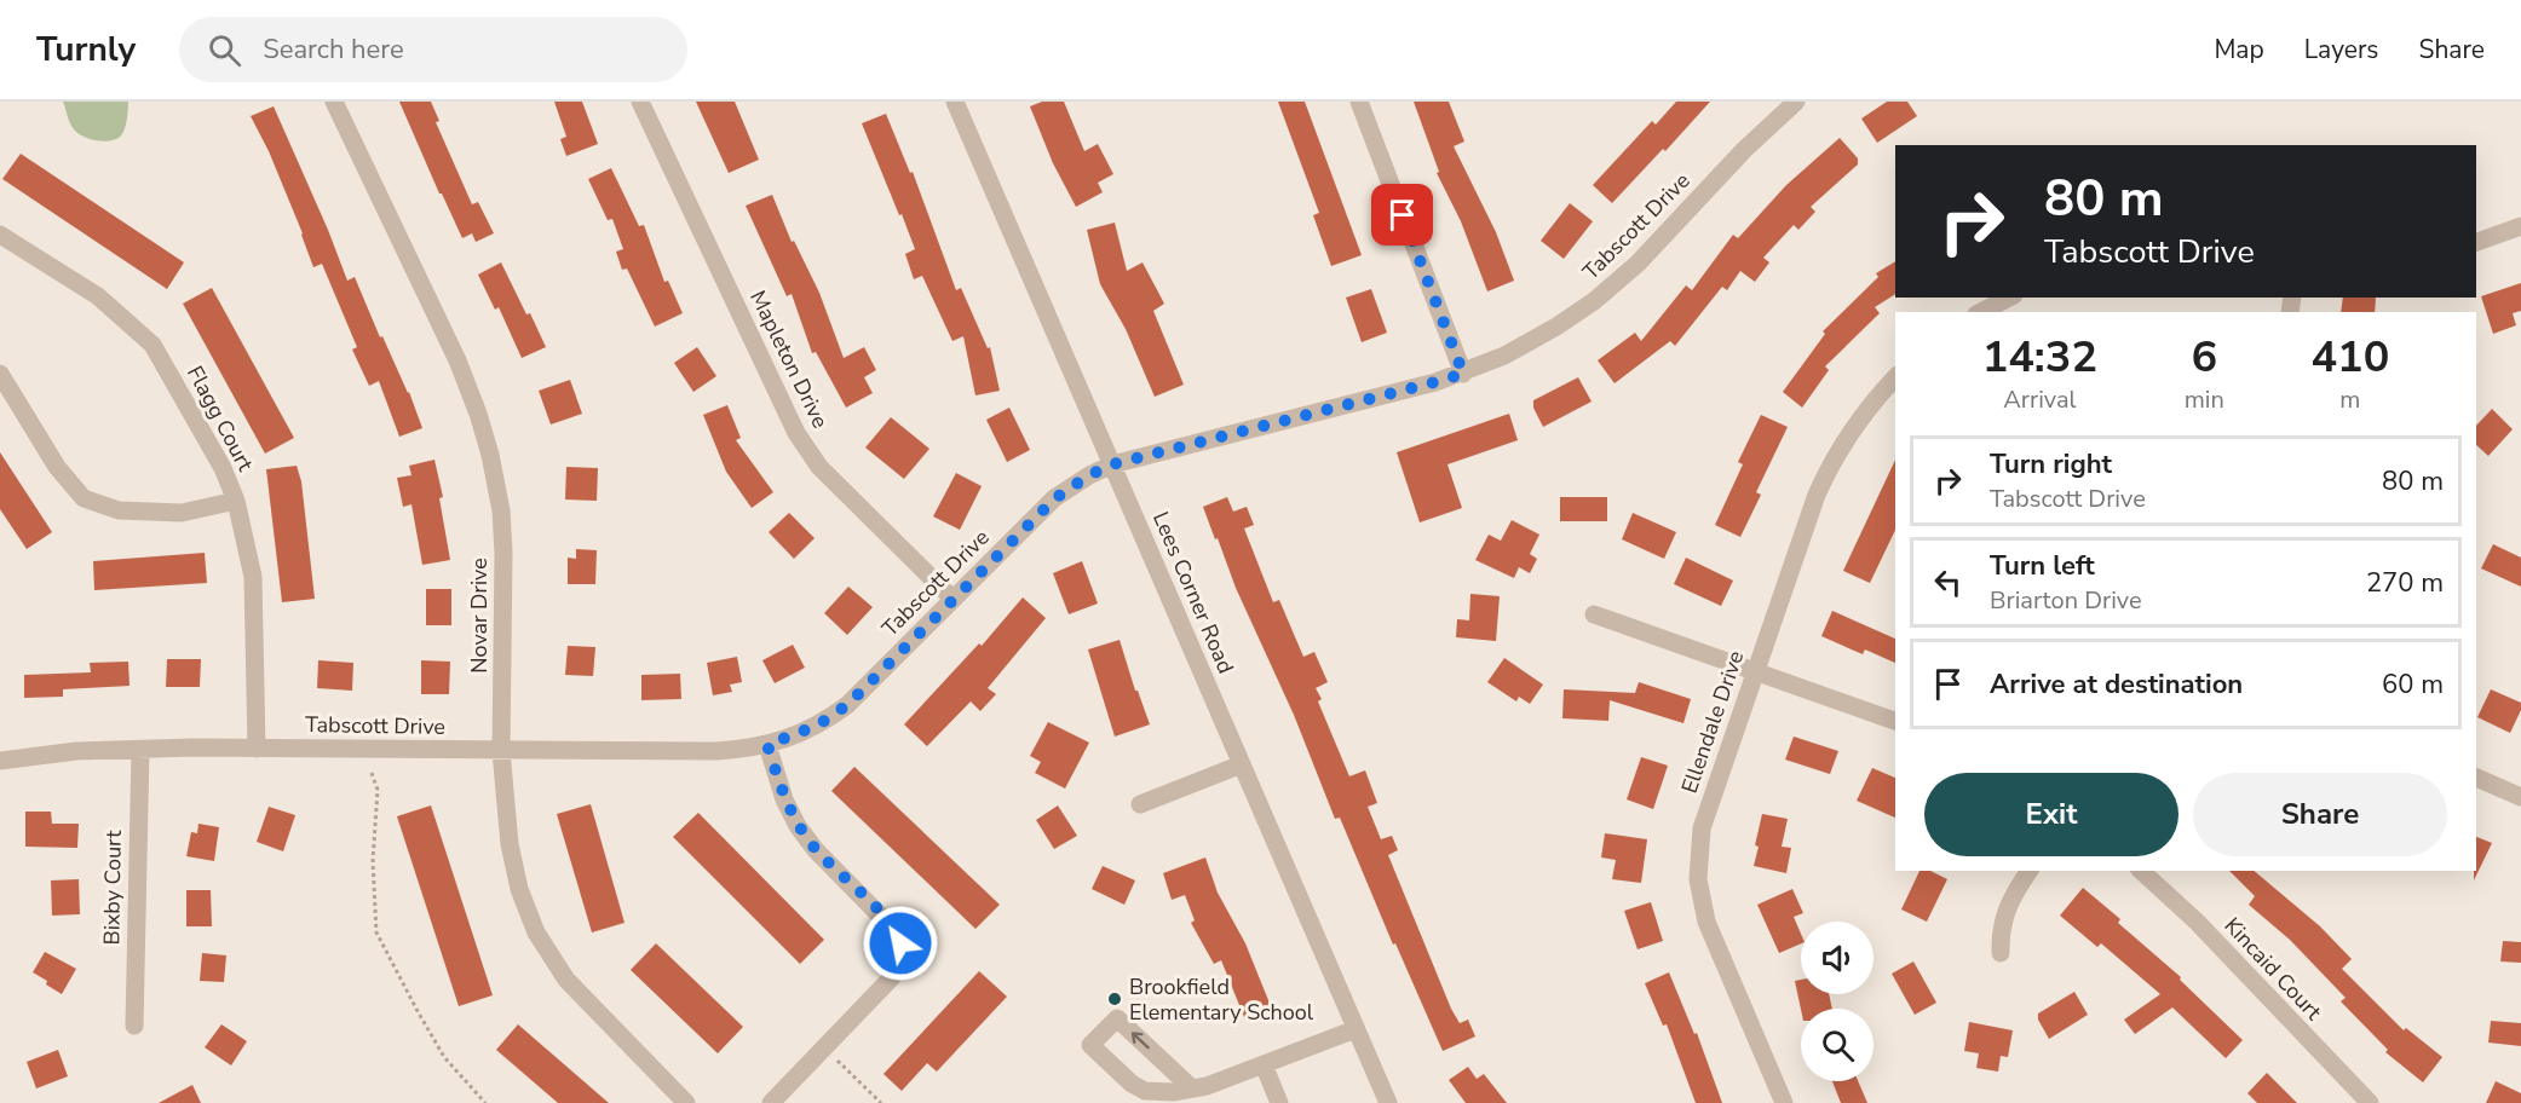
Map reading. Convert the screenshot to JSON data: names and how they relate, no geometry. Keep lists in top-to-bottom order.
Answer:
{
  "streets": {
    "street": [
      "Tabscott Drive",
      "Mapleton Drive",
      "Flagg Court",
      "Lees Corner Road",
      "Novar Drive",
      "Ellendale Drive",
      "Bixby Court",
      "Kincaid Court"
    ]
  },
  "crossings": [
    ["Tabscott Drive", "Mapleton Drive"],
    ["Tabscott Drive", "Flagg Court"],
    ["Tabscott Drive", "Lees Corner Road"],
    ["Tabscott Drive", "Novar Drive"],
    ["Tabscott Drive", "Bixby Court"]
  ],
  "places": ["Brookfield Elementary School"],
  "page": {
    "header": "Turnly",
    "search": "Search here",
    "nav": ["Map", "Layers", "Share"],
    "turn": ["80 m", "Tabscott Drive"],
    "eta": [
      "14:32",
      "Arrival",
      "6",
      "min",
      "410",
      "m"
    ],
    "list": [
      {
        "name": "Turn right",
        "note": "Tabscott Drive",
        "value": "80 m"
      },
      {
        "name": "Turn left",
        "note": "Briarton Drive",
        "value": "270 m"
      },
      {
        "name": "Arrive at destination",
        "value": "60 m"
      }
    ],
    "buttons": ["Exit", "Share"]
  }
}
